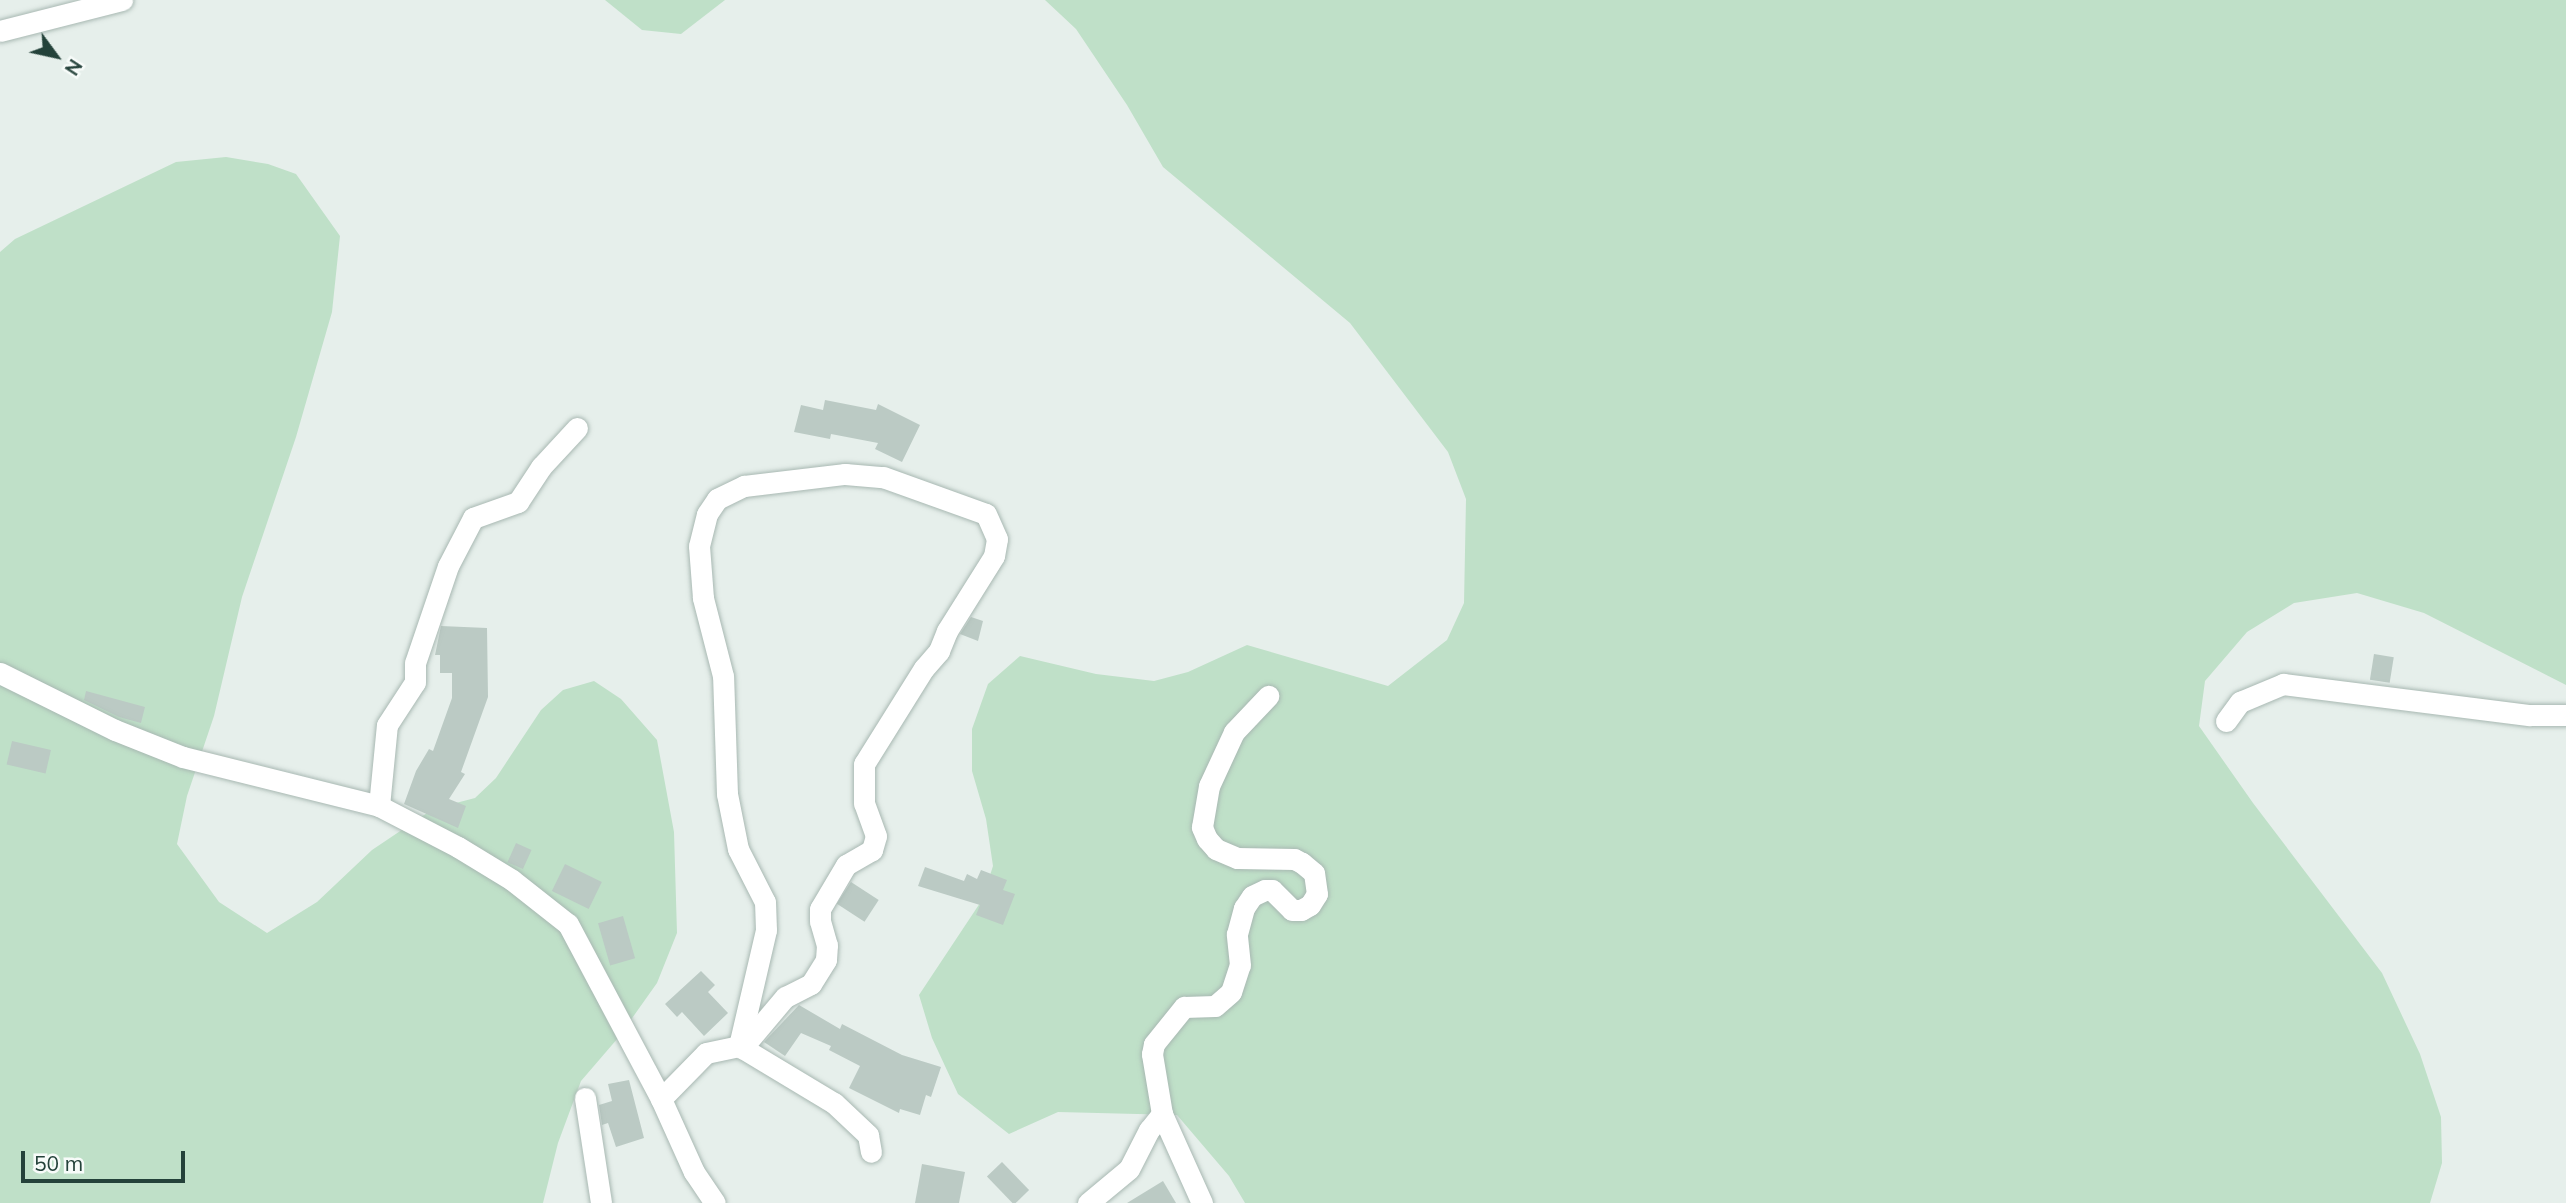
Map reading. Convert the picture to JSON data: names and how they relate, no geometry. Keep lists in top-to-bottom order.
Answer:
{
  "scale_bar": "50 m",
  "north": "bottom right"
}
